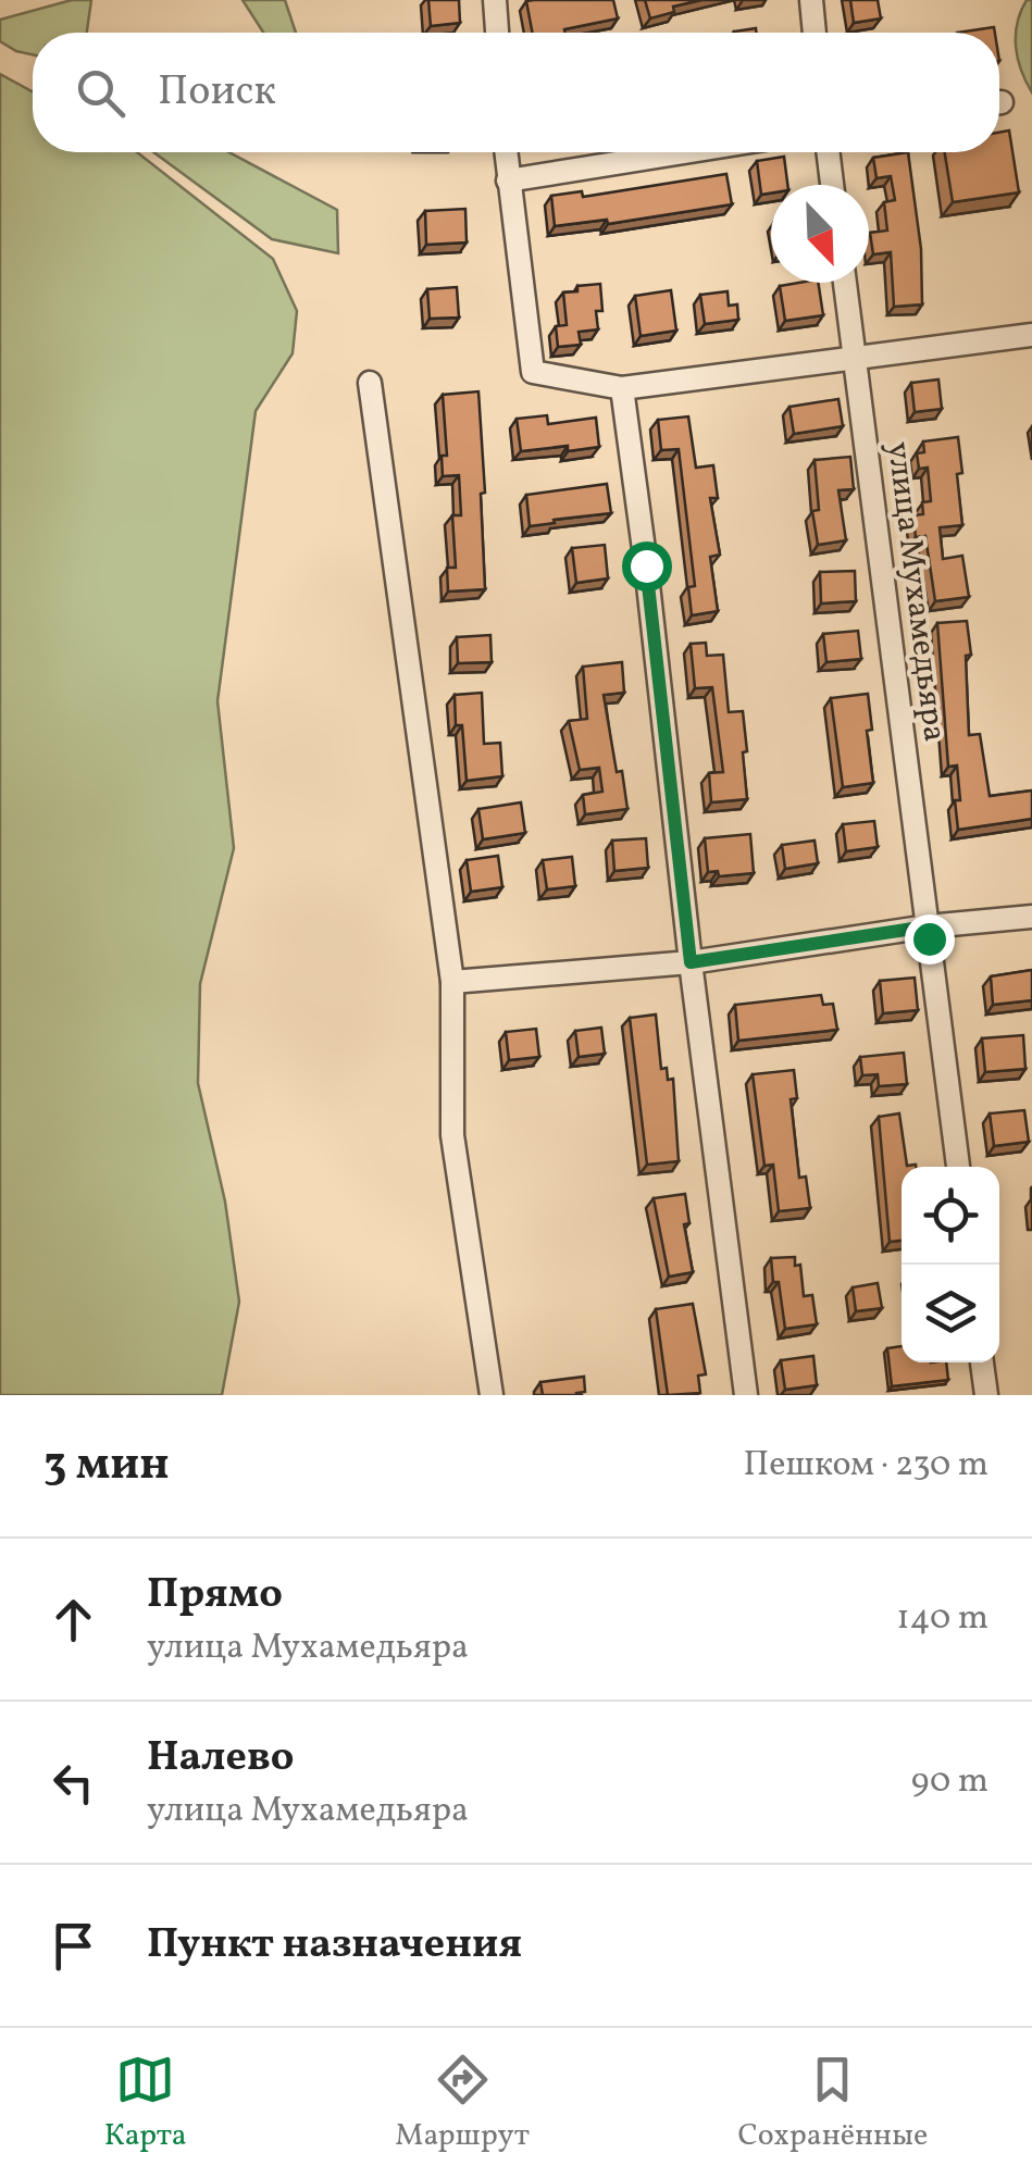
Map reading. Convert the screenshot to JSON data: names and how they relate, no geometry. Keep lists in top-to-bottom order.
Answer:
{
  "streets": {
    "street": ["улица Мухамедьяра"]
  },
  "north": "bottom right",
  "page": {
    "search": "Поиск",
    "heading": ["3 мин", "Пешком · 230 m"],
    "list": [
      ["Прямо", "улица Мухамедьяра", "140 m"],
      ["Налево", "улица Мухамедьяра", "90 m"],
      "Пункт назначения"
    ],
    "nav": ["Карта", "Маршрут", "Сохранённые"]
  }
}
